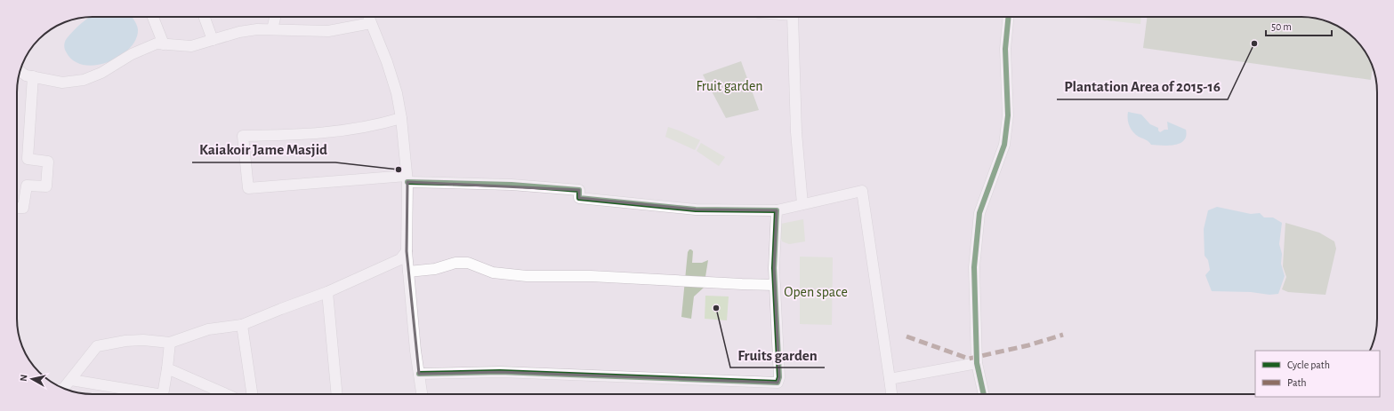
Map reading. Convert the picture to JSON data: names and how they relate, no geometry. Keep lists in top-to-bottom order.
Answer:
{
  "parks": ["Fruit garden", "Open space"],
  "places": ["Plantation Area of 2015-16", "Kaiakoir Jame Masjid", "Fruits garden"],
  "legend": ["Cycle path", "Path"],
  "scale_bar": "50 m",
  "north": "left"
}
